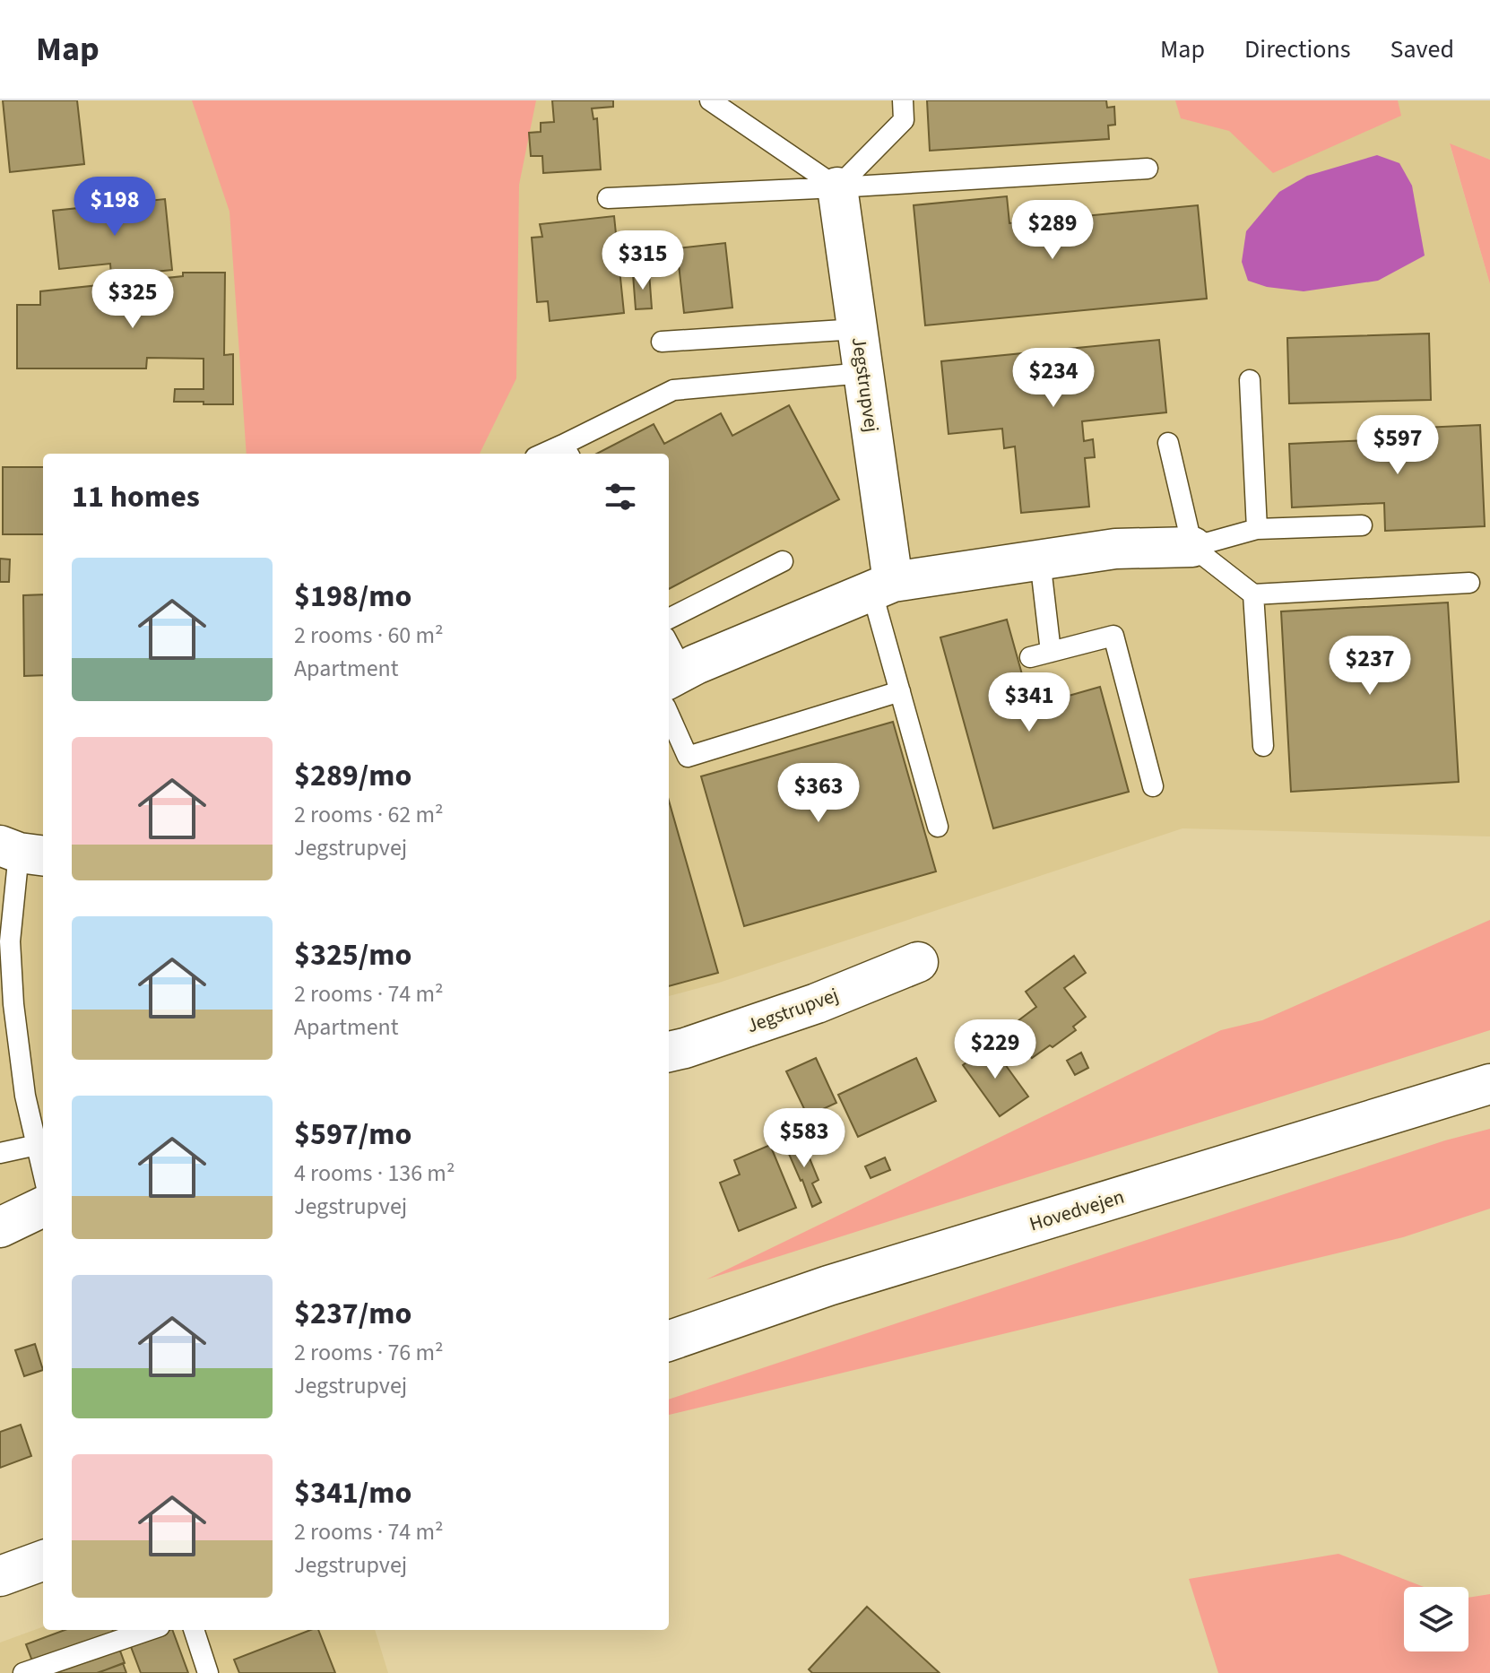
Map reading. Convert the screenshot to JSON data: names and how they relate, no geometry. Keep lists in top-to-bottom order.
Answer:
{
  "streets": {
    "street": ["Jegstrupvej", "Hovedvejen"]
  },
  "page": {
    "header": "Map",
    "nav": ["Map", "Directions", "Saved"],
    "price": [
      "$198",
      "$289",
      "$315",
      "$325",
      "$234",
      "$597",
      "$237",
      "$341",
      "$363",
      "$229",
      "$583"
    ],
    "heading": "11 homes",
    "list": [
      {
        "name": "$198/mo",
        "note": "2 rooms · 60 m² · Apartment"
      },
      {
        "name": "$289/mo",
        "note": "2 rooms · 62 m² · Jegstrupvej"
      },
      {
        "name": "$325/mo",
        "note": "2 rooms · 74 m² · Apartment"
      },
      {
        "name": "$597/mo",
        "note": "4 rooms · 136 m² · Jegstrupvej"
      },
      {
        "name": "$237/mo",
        "note": "2 rooms · 76 m² · Jegstrupvej"
      },
      {
        "name": "$341/mo",
        "note": "2 rooms · 74 m² · Jegstrupvej"
      }
    ]
  }
}
